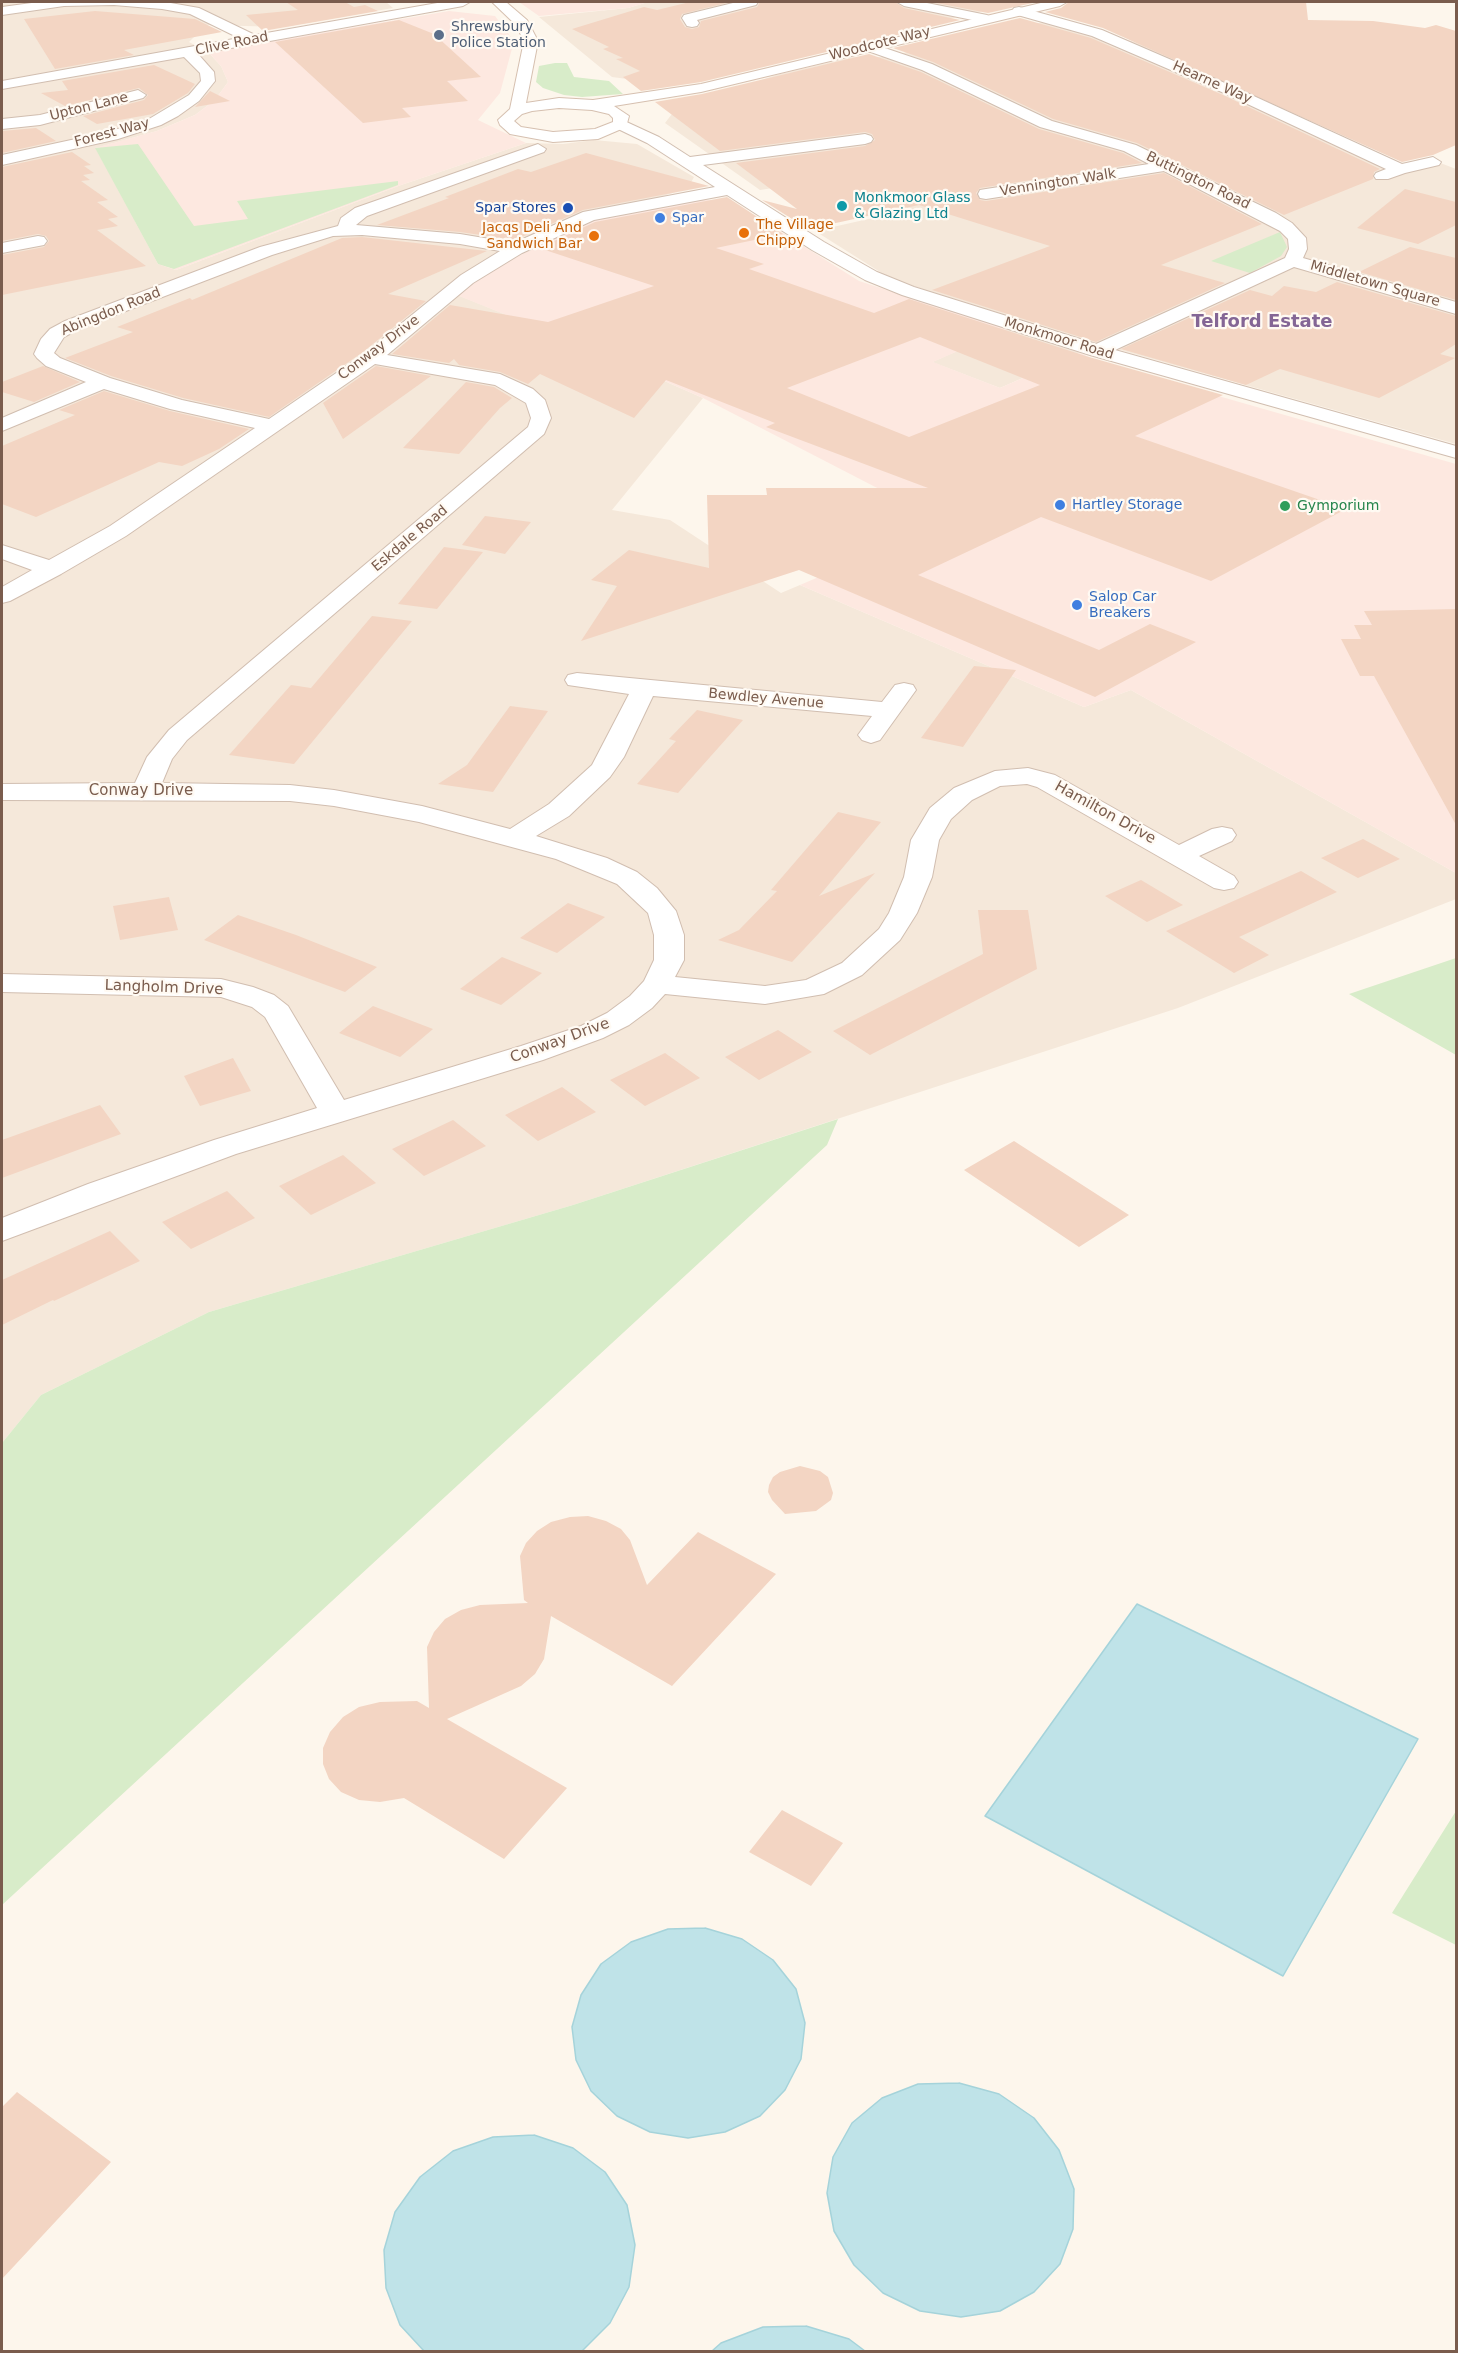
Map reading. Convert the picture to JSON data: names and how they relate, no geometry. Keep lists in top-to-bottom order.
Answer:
{
  "streets": {
    "street": [
      "Clive Road",
      "Woodcote Way",
      "Hearne Way",
      "Upton Lane",
      "Forest Way",
      "Buttington Road",
      "Vennington Walk",
      "Middletown Square",
      "Abingdon Road",
      "Monkmoor Road",
      "Conway Drive",
      "Eskdale Road",
      "Bewdley Avenue",
      "Hamilton Drive",
      "Langholm Drive"
    ]
  },
  "crossings": [
    ["Clive Road", "Forest Way"],
    ["Woodcote Way", "Hearne Way"],
    ["Woodcote Way", "Buttington Road"],
    ["Woodcote Way", "Monkmoor Road"],
    ["Upton Lane", "Forest Way"],
    ["Buttington Road", "Vennington Walk"],
    ["Buttington Road", "Middletown Square"],
    ["Abingdon Road", "Conway Drive"],
    ["Monkmoor Road", "Conway Drive"],
    ["Conway Drive", "Eskdale Road"],
    ["Conway Drive", "Hamilton Drive"],
    ["Conway Drive", "Langholm Drive"]
  ],
  "districts": ["Telford Estate"],
  "places": [
    "Shrewsbury Police Station",
    "Monkmoor Glass & Glazing Ltd",
    "Spar Stores",
    "Spar",
    "The Village Chippy",
    "Jacqs Deli And Sandwich Bar",
    "Hartley Storage",
    "Gymporium",
    "Salop Car Breakers"
  ]
}
